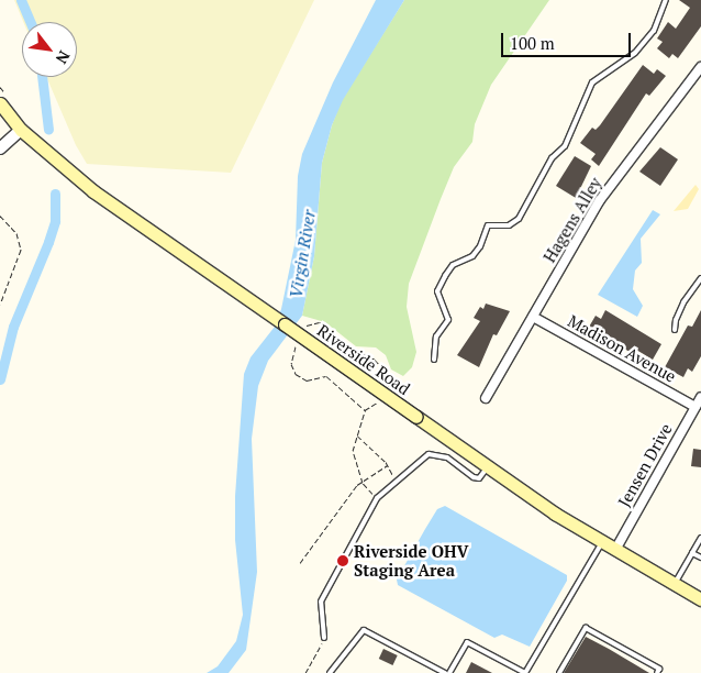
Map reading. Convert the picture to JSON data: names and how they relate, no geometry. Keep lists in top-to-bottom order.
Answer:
{
  "streets": {
    "main road": ["Riverside Road"],
    "street": ["Hagens Alley", "Madison Avenue", "Jensen Drive"]
  },
  "crossings": [
    ["Hagens Alley", "Madison Avenue"],
    ["Madison Avenue", "Jensen Drive"],
    ["Riverside Road", "Jensen Drive"]
  ],
  "water": ["Virgin River"],
  "places": ["Riverside OHV Staging Area"],
  "scale_bar": "100 m",
  "north": "bottom right"
}
